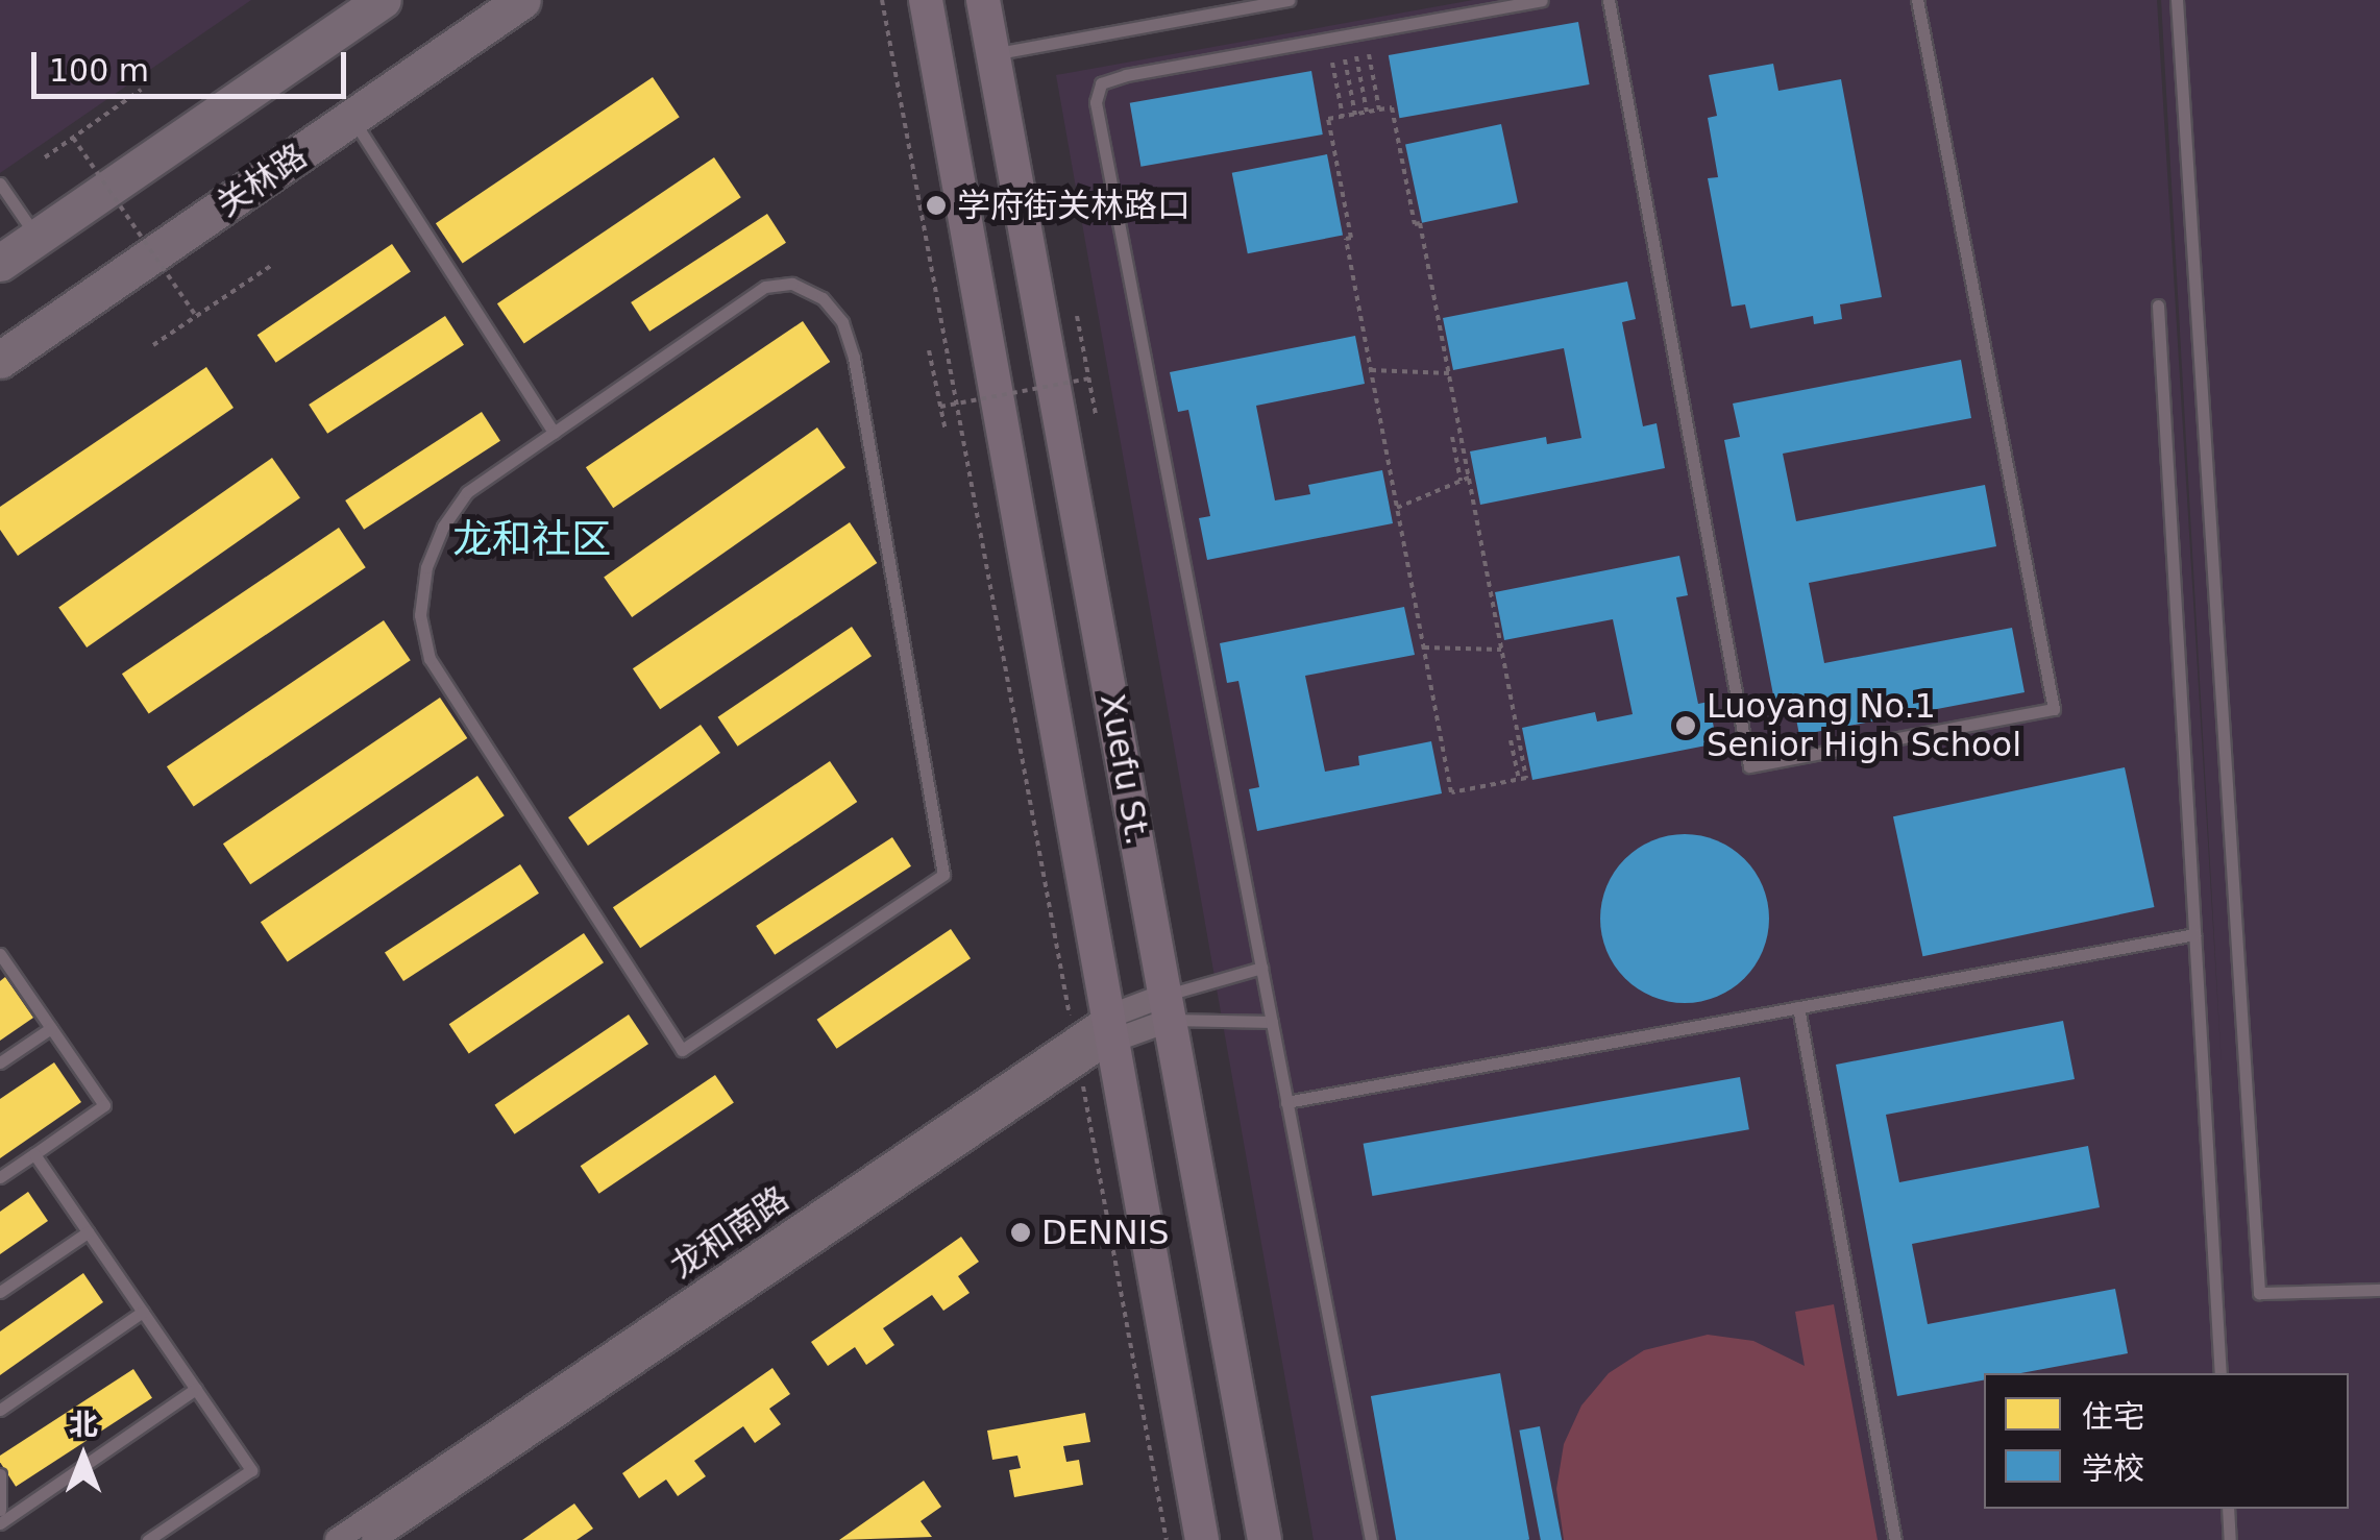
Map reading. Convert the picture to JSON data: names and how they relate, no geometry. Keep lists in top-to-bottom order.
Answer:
{
  "streets": {
    "main road": ["关林路", "Xuefu St."],
    "street": ["龙和南路"]
  },
  "crossings": [
    ["Xuefu St.", "龙和南路"]
  ],
  "districts": ["龙和社区"],
  "places": ["学府街关林路口", "Luoyang No.1 Senior High School", "DENNIS"],
  "legend": ["住宅", "学校"],
  "scale_bar": "100 m",
  "north": "top"
}
